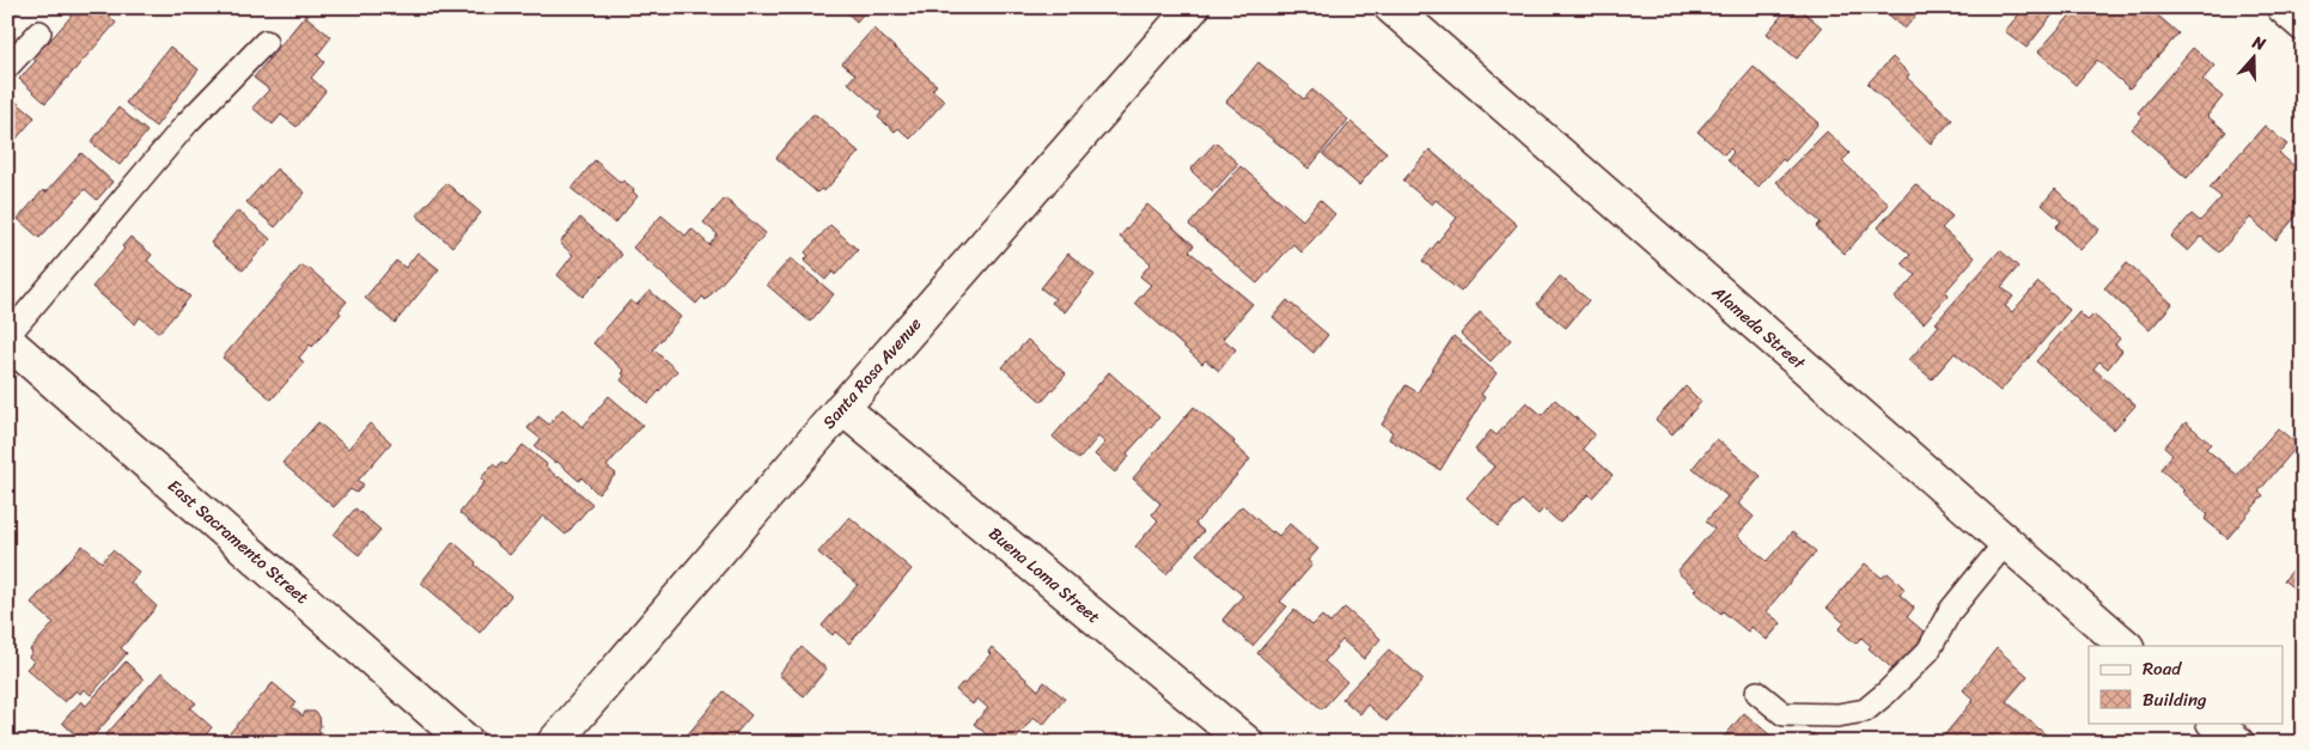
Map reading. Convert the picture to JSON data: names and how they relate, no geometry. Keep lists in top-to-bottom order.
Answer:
{
  "streets": {
    "street": [
      "Alameda Street",
      "Santa Rosa Avenue",
      "East Sacramento Street",
      "Buena Loma Street"
    ]
  },
  "crossings": [
    ["Santa Rosa Avenue", "Buena Loma Street"]
  ],
  "legend": ["Road", "Building"],
  "north": "top"
}
